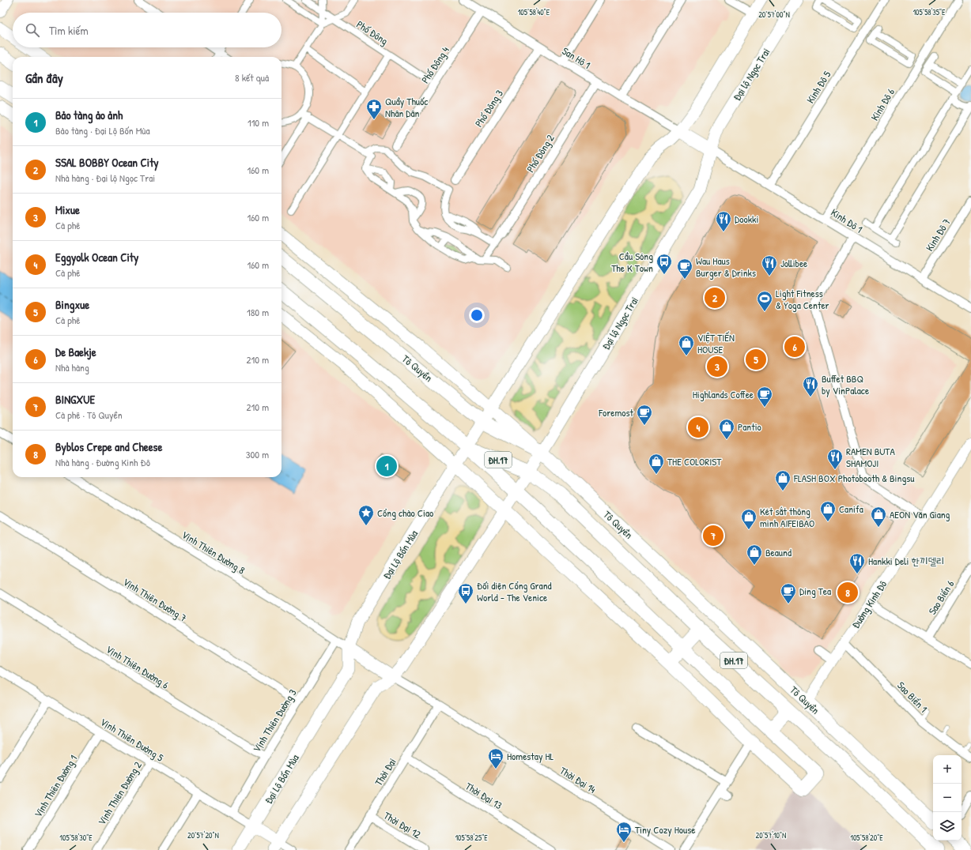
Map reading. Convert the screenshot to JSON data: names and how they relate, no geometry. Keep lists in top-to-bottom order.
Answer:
{
  "streets": {
    "main road": [
      "Đại lộ Ngọc Trai",
      "Tô Quyền",
      "ĐH.17",
      "Đại Lộ Bốn Mùa"
    ],
    "street": [
      "Phố Đông",
      "San Hô 1",
      "Phố Đông 4",
      "Kinh Đô 5",
      "Kinh Đô 6",
      "Phố Đông 3",
      "Phố Đông 2",
      "Kinh Đô 1",
      "Kinh Đô 7",
      "Vịnh Thiên Đường 8",
      "Sao Biển 6",
      "Vịnh Thiên Đường 7",
      "Đường Kinh Đô",
      "Vịnh Thiên Đường 6",
      "Sao Biển 1",
      "Vịnh Thiên Đường 3",
      "Vịnh Thiên Đường 5",
      "Thời Đại",
      "Thời Đại 14",
      "Vịnh Thiên Đường 1",
      "Vịnh Thiên Đường 2",
      "Thời Đại 13",
      "Thời Đại 12"
    ]
  },
  "crossings": [
    ["San Hô 1", "Phố Đông 4"],
    ["San Hô 1", "Phố Đông 3"],
    ["San Hô 1", "Phố Đông 2"],
    ["Đại lộ Ngọc Trai", "Kinh Đô 1"],
    ["Đại lộ Ngọc Trai", "Tô Quyền"],
    ["Kinh Đô 5", "Kinh Đô 1"],
    ["Kinh Đô 6", "Kinh Đô 1"],
    ["Kinh Đô 1", "Kinh Đô 7"],
    ["Tô Quyền", "Đại Lộ Bốn Mùa"],
    ["Tô Quyền", "Đường Kinh Đô"],
    ["Vịnh Thiên Đường 8", "Đại Lộ Bốn Mùa"],
    ["Vịnh Thiên Đường 8", "Vịnh Thiên Đường 3"],
    ["Đại Lộ Bốn Mùa", "Vịnh Thiên Đường 5"],
    ["Vịnh Thiên Đường 7", "Vịnh Thiên Đường 3"],
    ["Đường Kinh Đô", "Sao Biển 1"],
    ["Vịnh Thiên Đường 6", "Vịnh Thiên Đường 3"],
    ["Vịnh Thiên Đường 3", "Vịnh Thiên Đường 5"],
    ["Vịnh Thiên Đường 5", "Vịnh Thiên Đường 1"],
    ["Vịnh Thiên Đường 5", "Vịnh Thiên Đường 2"],
    ["Thời Đại", "Thời Đại 14"],
    ["Thời Đại", "Thời Đại 13"],
    ["Thời Đại", "Thời Đại 12"]
  ],
  "places": {
    "pharmacy": ["Quầy Thuốc Nhân Dân"],
    "restaurant": [
      "Dookki",
      "Jollibee",
      "Buffet BBQ by VinPalace",
      "RAMEN BUTA SHAMOJI",
      "Hankki Deli 한끼델리"
    ],
    "bus stop": ["Cầu Sóng The K Town", "Đối diện Cổng Grand World - The Venice"],
    "cafe": [
      "Wau Haus Burger & Drinks",
      "Highlands Coffee",
      "Foremost",
      "Ding Tea"
    ],
    "sports": ["Light Fitness & Yoga Center"],
    "shop": [
      "VIỆT TIẾN HOUSE",
      "Pantio",
      "THE COLORIST",
      "FLASH BOX Photobooth & Bingsu",
      "Canifa",
      "AEON Văn Giang",
      "Két sắt thông minh AIFEIBAO",
      "Beaund"
    ],
    "place": ["Cổng chào Ciao"],
    "hotel": ["Homestay HL", "Tiny Cozy House"]
  },
  "page": {
    "search": "Tìm kiếm",
    "heading": ["Gần đây", "8 kết quả"],
    "list": [
      {
        "mark": "1",
        "name": "Bảo tàng ảo ảnh",
        "note": "Bảo tàng · Đại Lộ Bốn Mùa",
        "value": "110 m"
      },
      {
        "mark": "2",
        "name": "SSAL BOBBY Ocean City",
        "note": "Nhà hàng · Đại lộ Ngọc Trai",
        "value": "160 m"
      },
      {
        "mark": "3",
        "name": "Mixue",
        "note": "Cà phê",
        "value": "160 m"
      },
      {
        "mark": "4",
        "name": "Eggyolk Ocean City",
        "note": "Cà phê",
        "value": "160 m"
      },
      {
        "mark": "5",
        "name": "Bingxue",
        "note": "Cà phê",
        "value": "180 m"
      },
      {
        "mark": "6",
        "name": "De Baekje",
        "note": "Nhà hàng",
        "value": "210 m"
      },
      {
        "mark": "7",
        "name": "BINGXUE",
        "note": "Cà phê · Tô Quyền",
        "value": "210 m"
      },
      {
        "mark": "8",
        "name": "Byblos Crepe and Cheese",
        "note": "Nhà hàng · Đường Kinh Đô",
        "value": "300 m"
      }
    ],
    "pins": [
      "2",
      "6",
      "5",
      "3",
      "4",
      "1",
      "7",
      "8"
    ],
    "map_buttons": ["+", "−"]
  },
  "coordinates": [
    "105°58'40\"E",
    "105°58'35\"E",
    "20°57'00\"N",
    "20°57'20\"N",
    "20°57'10\"N",
    "105°58'30\"E",
    "105°58'25\"E",
    "105°58'20\"E"
  ]
}
